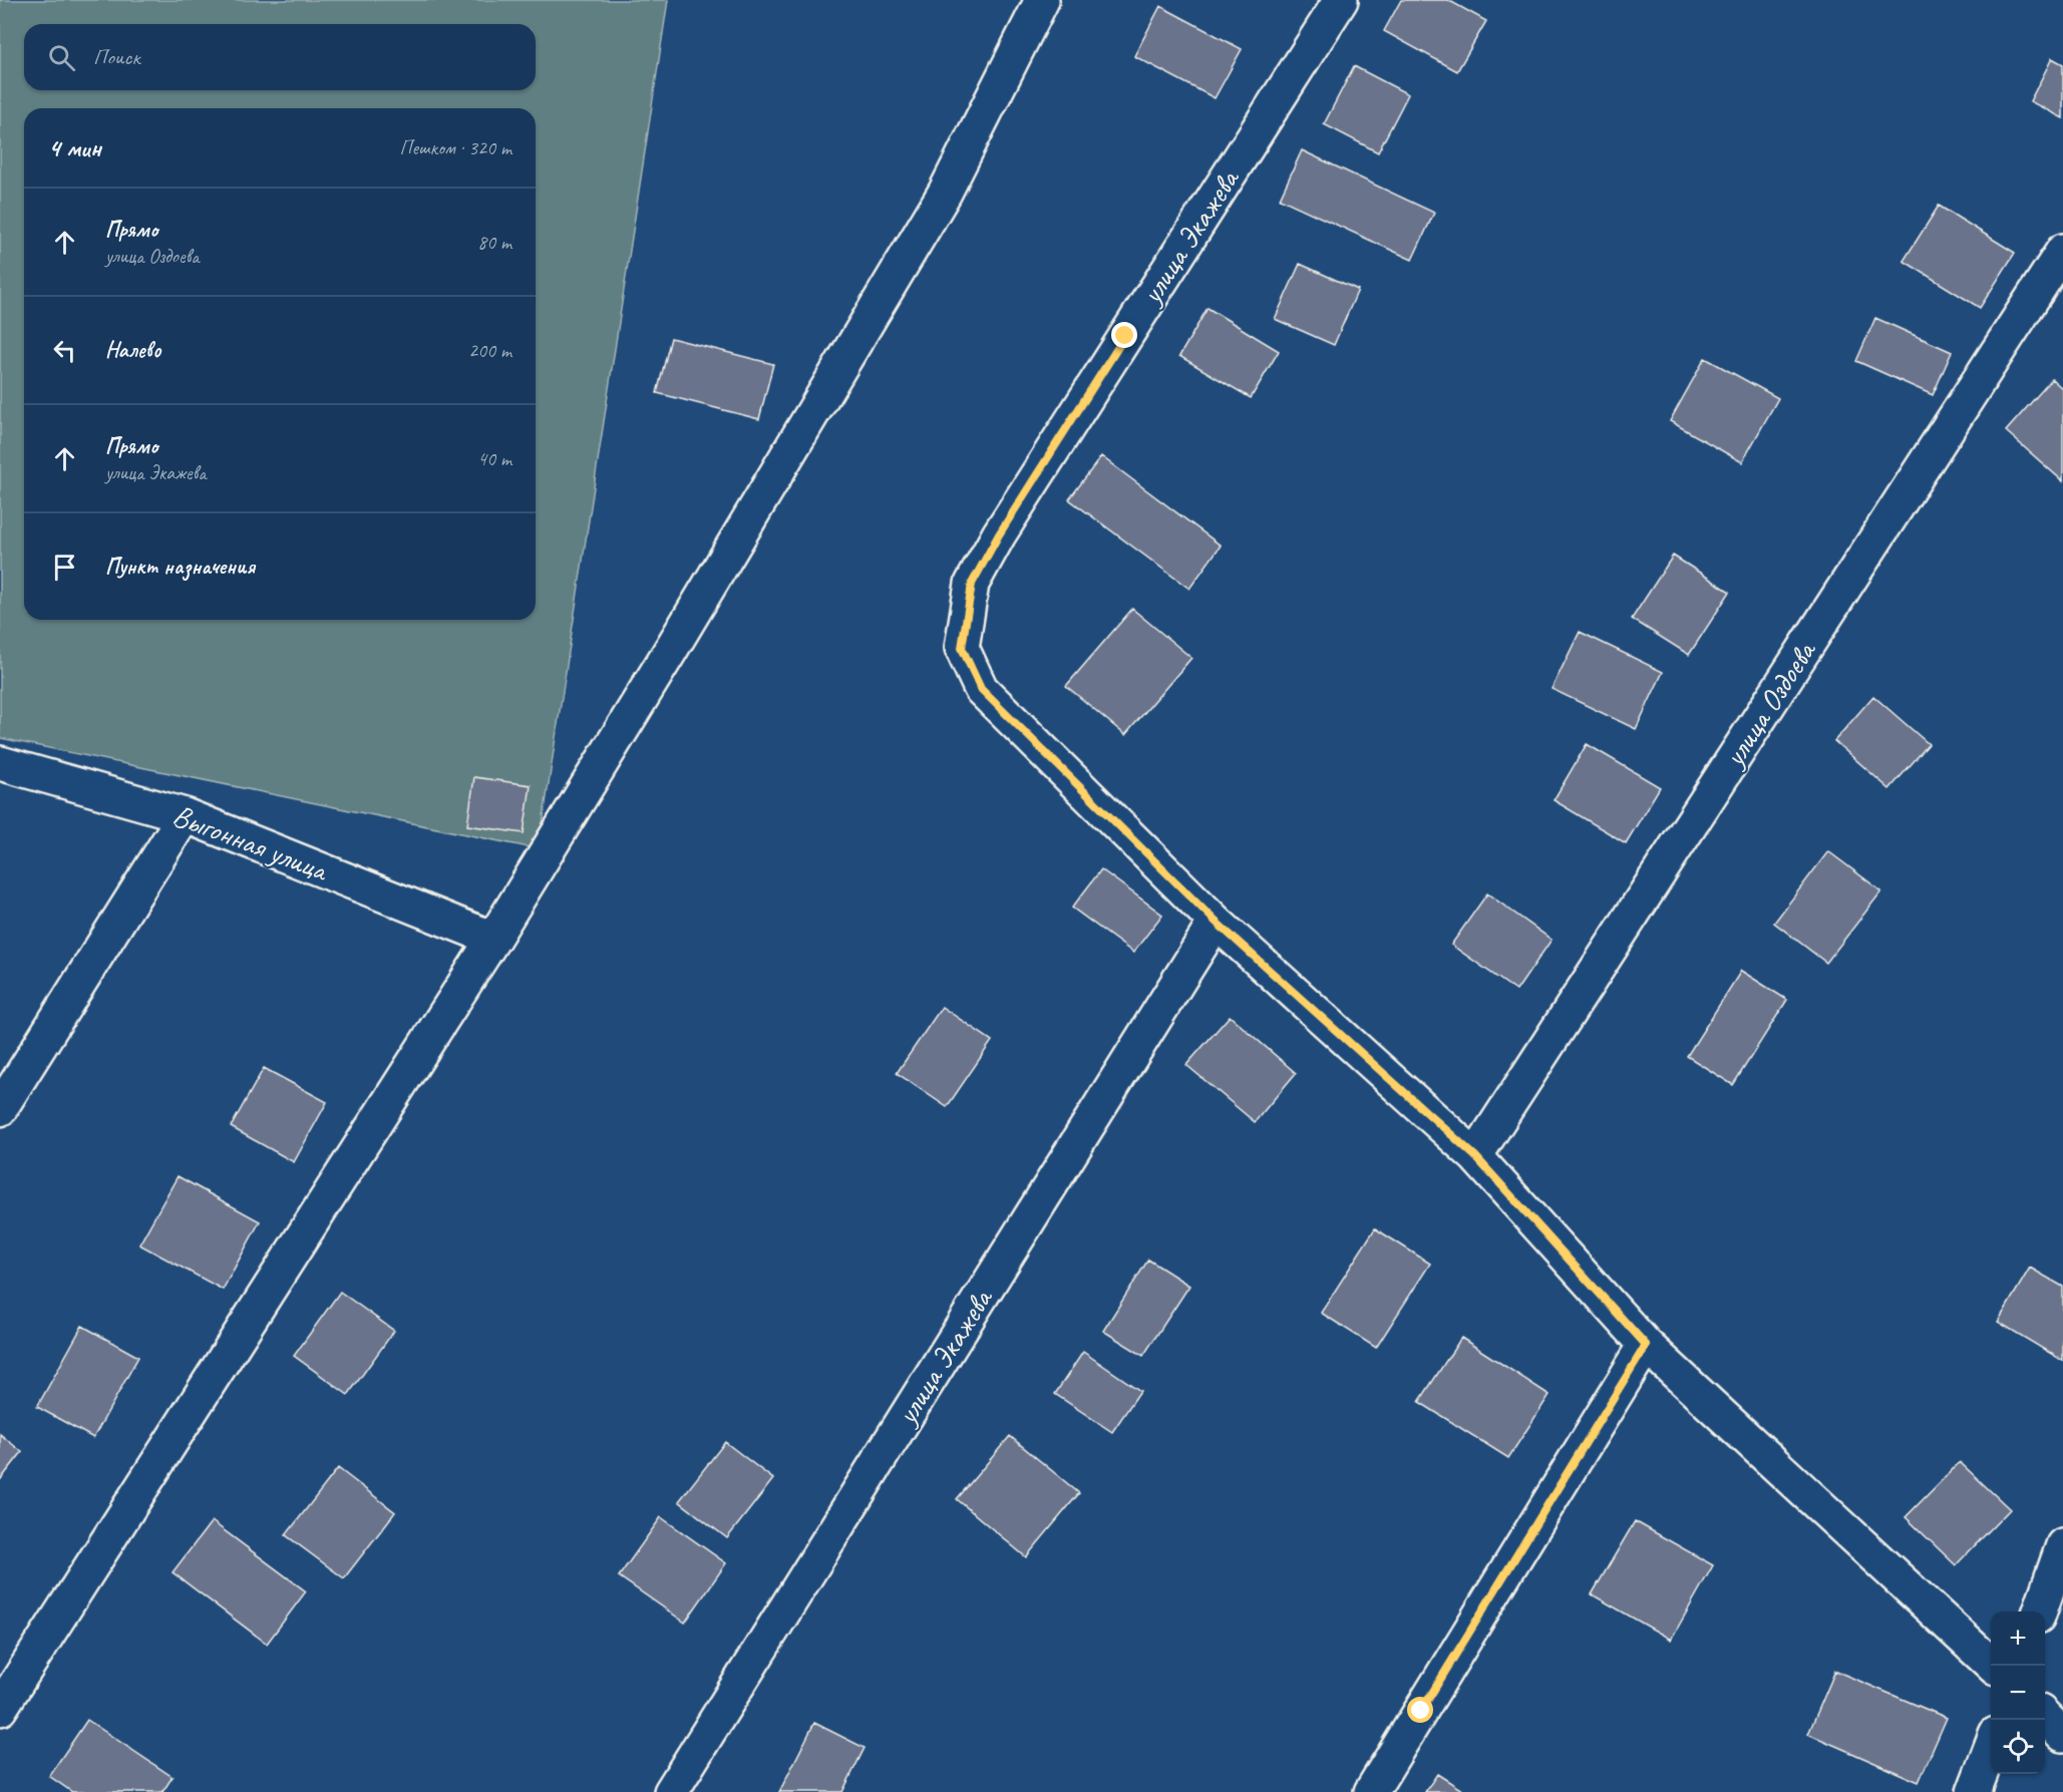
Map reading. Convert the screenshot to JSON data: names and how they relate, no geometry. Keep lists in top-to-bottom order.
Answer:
{
  "streets": {
    "street": ["улица Экажева", "улица Оздоева", "Выгонная улица"]
  },
  "crossings": [
    ["улица Экажева", "улица Оздоева"]
  ],
  "page": {
    "search": "Поиск",
    "heading": ["4 мин", "Пешком · 320 m"],
    "list": [
      ["Прямо", "улица Оздоева", "80 m"],
      ["Налево", "200 m"],
      ["Прямо", "улица Экажева", "40 m"],
      "Пункт назначения"
    ],
    "map_buttons": ["+", "−"]
  }
}
